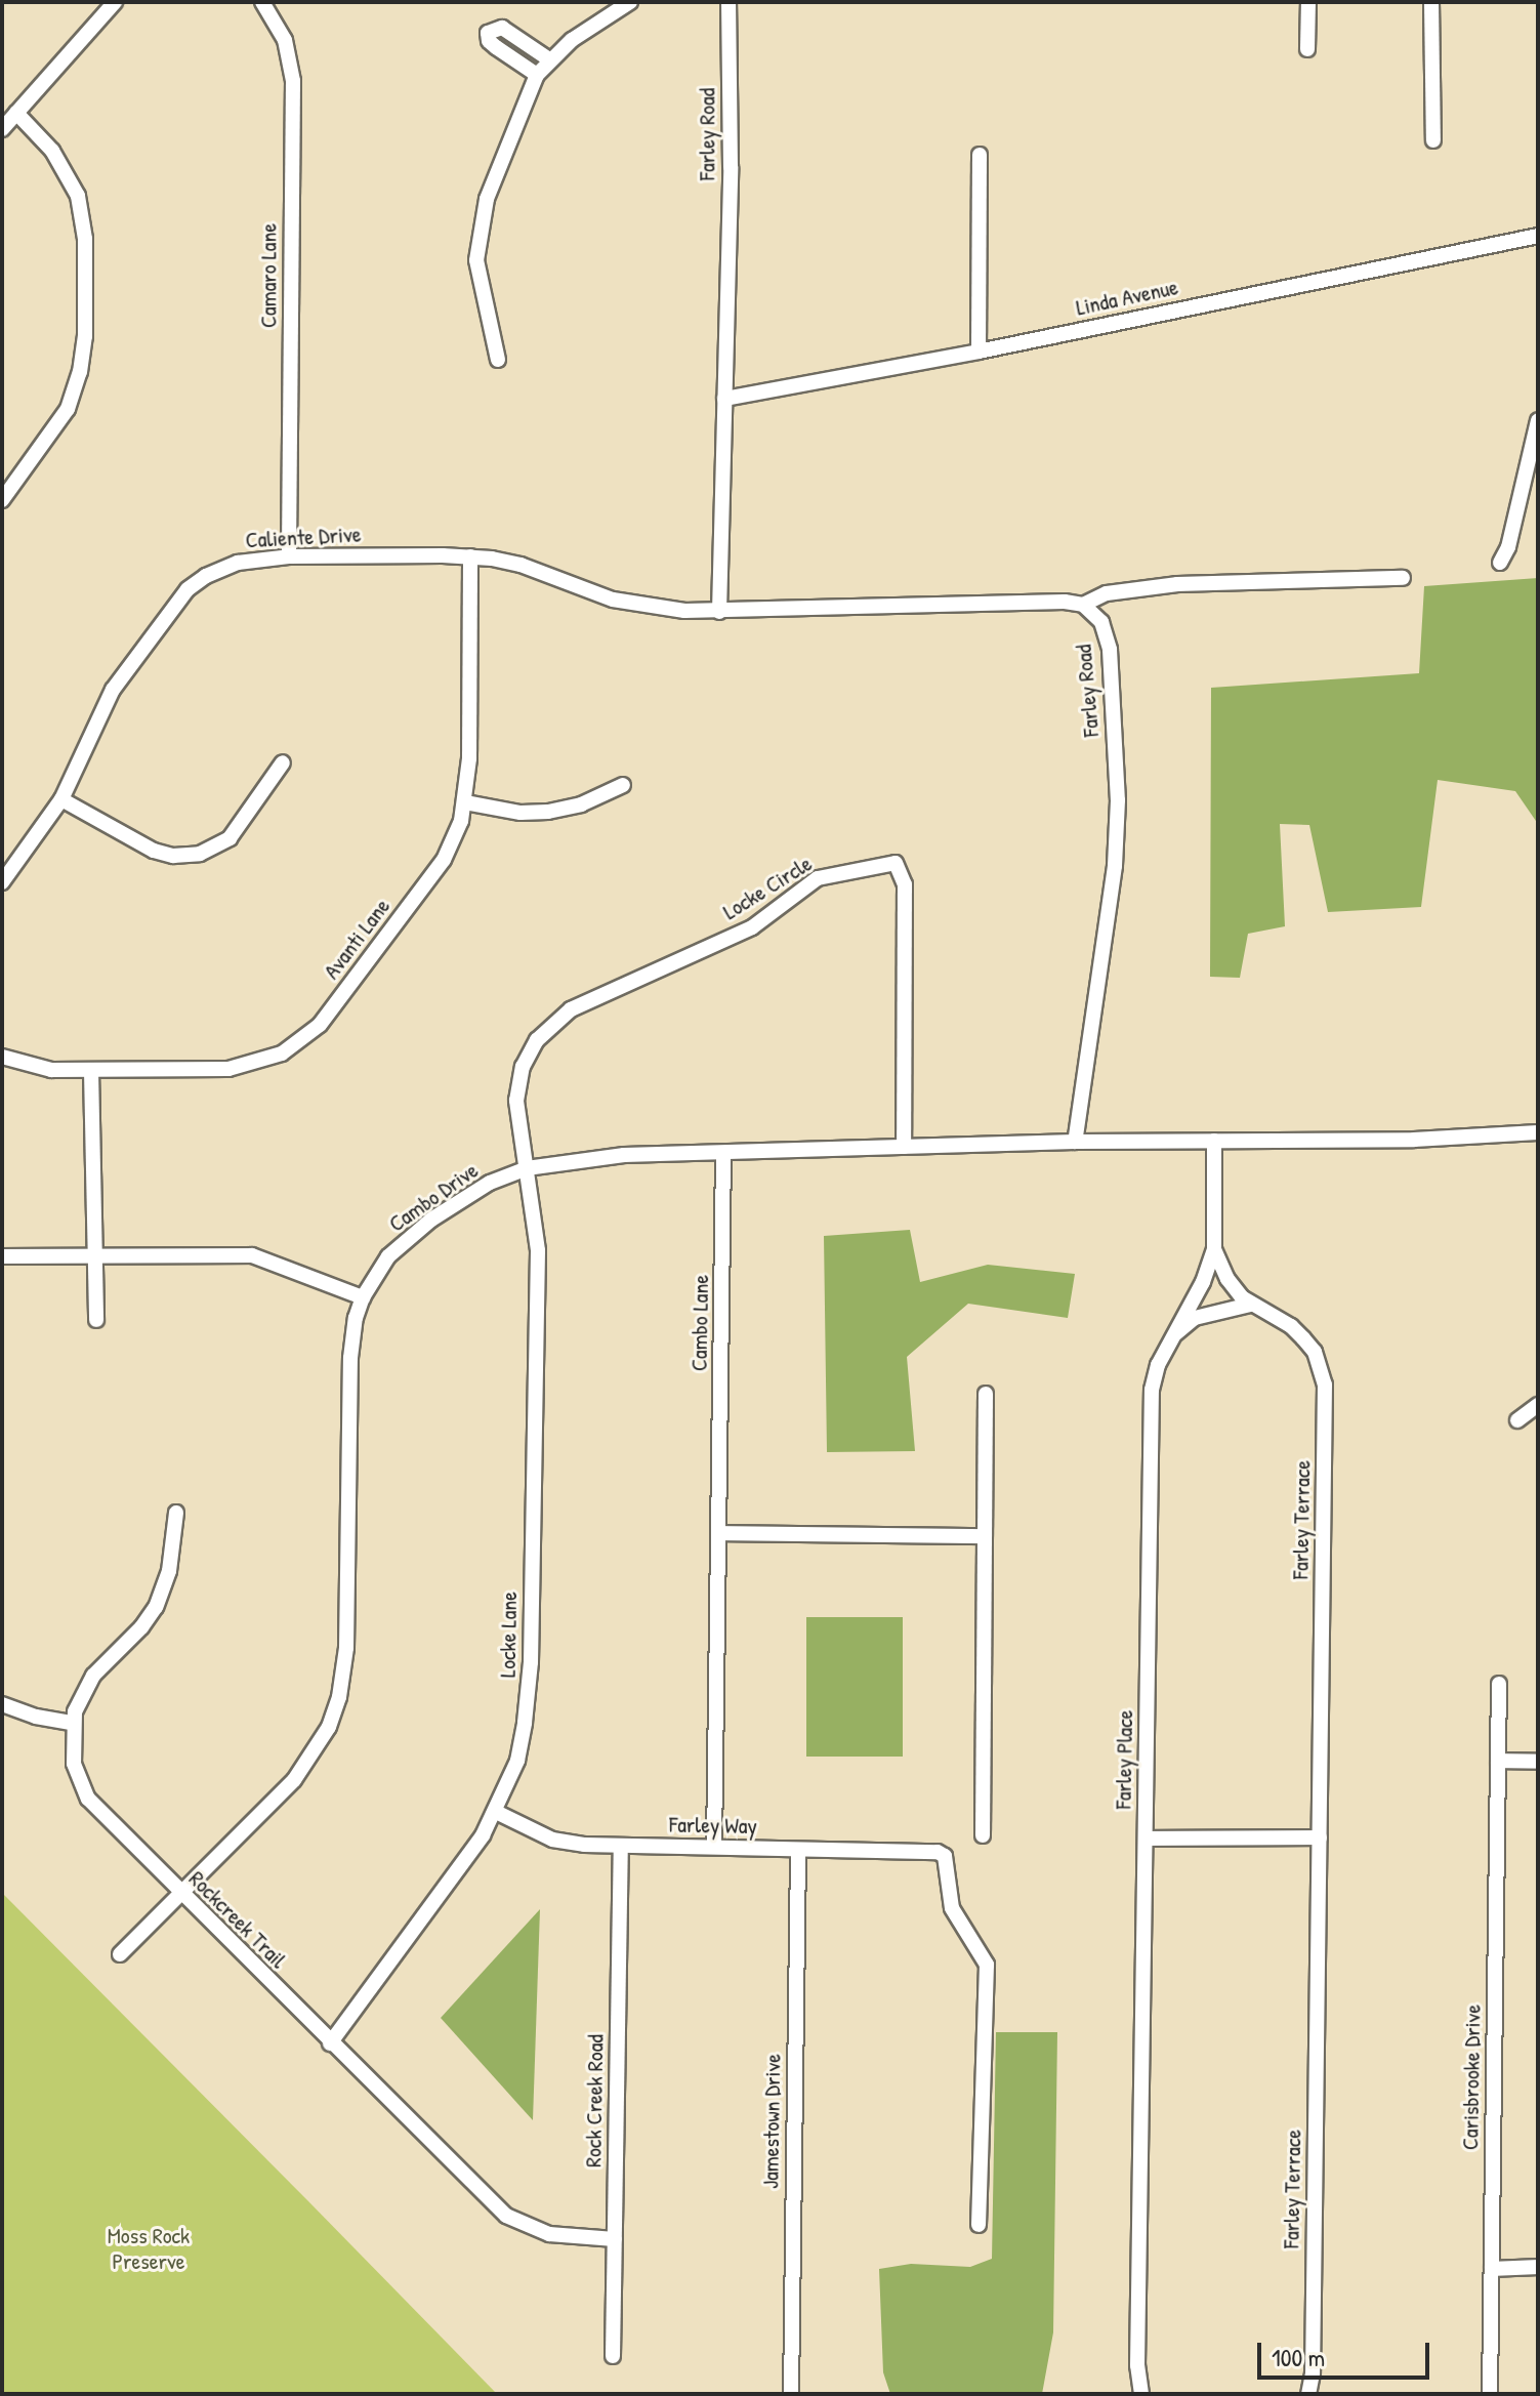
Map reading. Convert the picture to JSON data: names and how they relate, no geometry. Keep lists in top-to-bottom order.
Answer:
{
  "streets": {
    "street": [
      "Farley Road",
      "Camaro Lane",
      "Linda Avenue",
      "Caliente Drive",
      "Locke Circle",
      "Avanti Lane",
      "Cambo Drive",
      "Cambo Lane",
      "Farley Terrace",
      "Locke Lane",
      "Farley Place",
      "Farley Way",
      "Rockcreek Trail",
      "Carisbrooke Drive",
      "Rock Creek Road",
      "Jamestown Drive"
    ]
  },
  "crossings": [
    ["Farley Road", "Linda Avenue"],
    ["Farley Road", "Caliente Drive"],
    ["Camaro Lane", "Caliente Drive"],
    ["Caliente Drive", "Avanti Lane"],
    ["Locke Circle", "Cambo Drive"],
    ["Locke Circle", "Locke Lane"],
    ["Cambo Drive", "Cambo Lane"],
    ["Cambo Drive", "Locke Lane"],
    ["Cambo Drive", "Rockcreek Trail"],
    ["Cambo Lane", "Farley Way"],
    ["Farley Terrace", "Farley Place"],
    ["Locke Lane", "Farley Way"],
    ["Locke Lane", "Rockcreek Trail"],
    ["Farley Way", "Rock Creek Road"],
    ["Farley Way", "Jamestown Drive"],
    ["Rockcreek Trail", "Rock Creek Road"]
  ],
  "parks": ["Moss Rock Preserve"],
  "scale_bar": "100 m"
}
